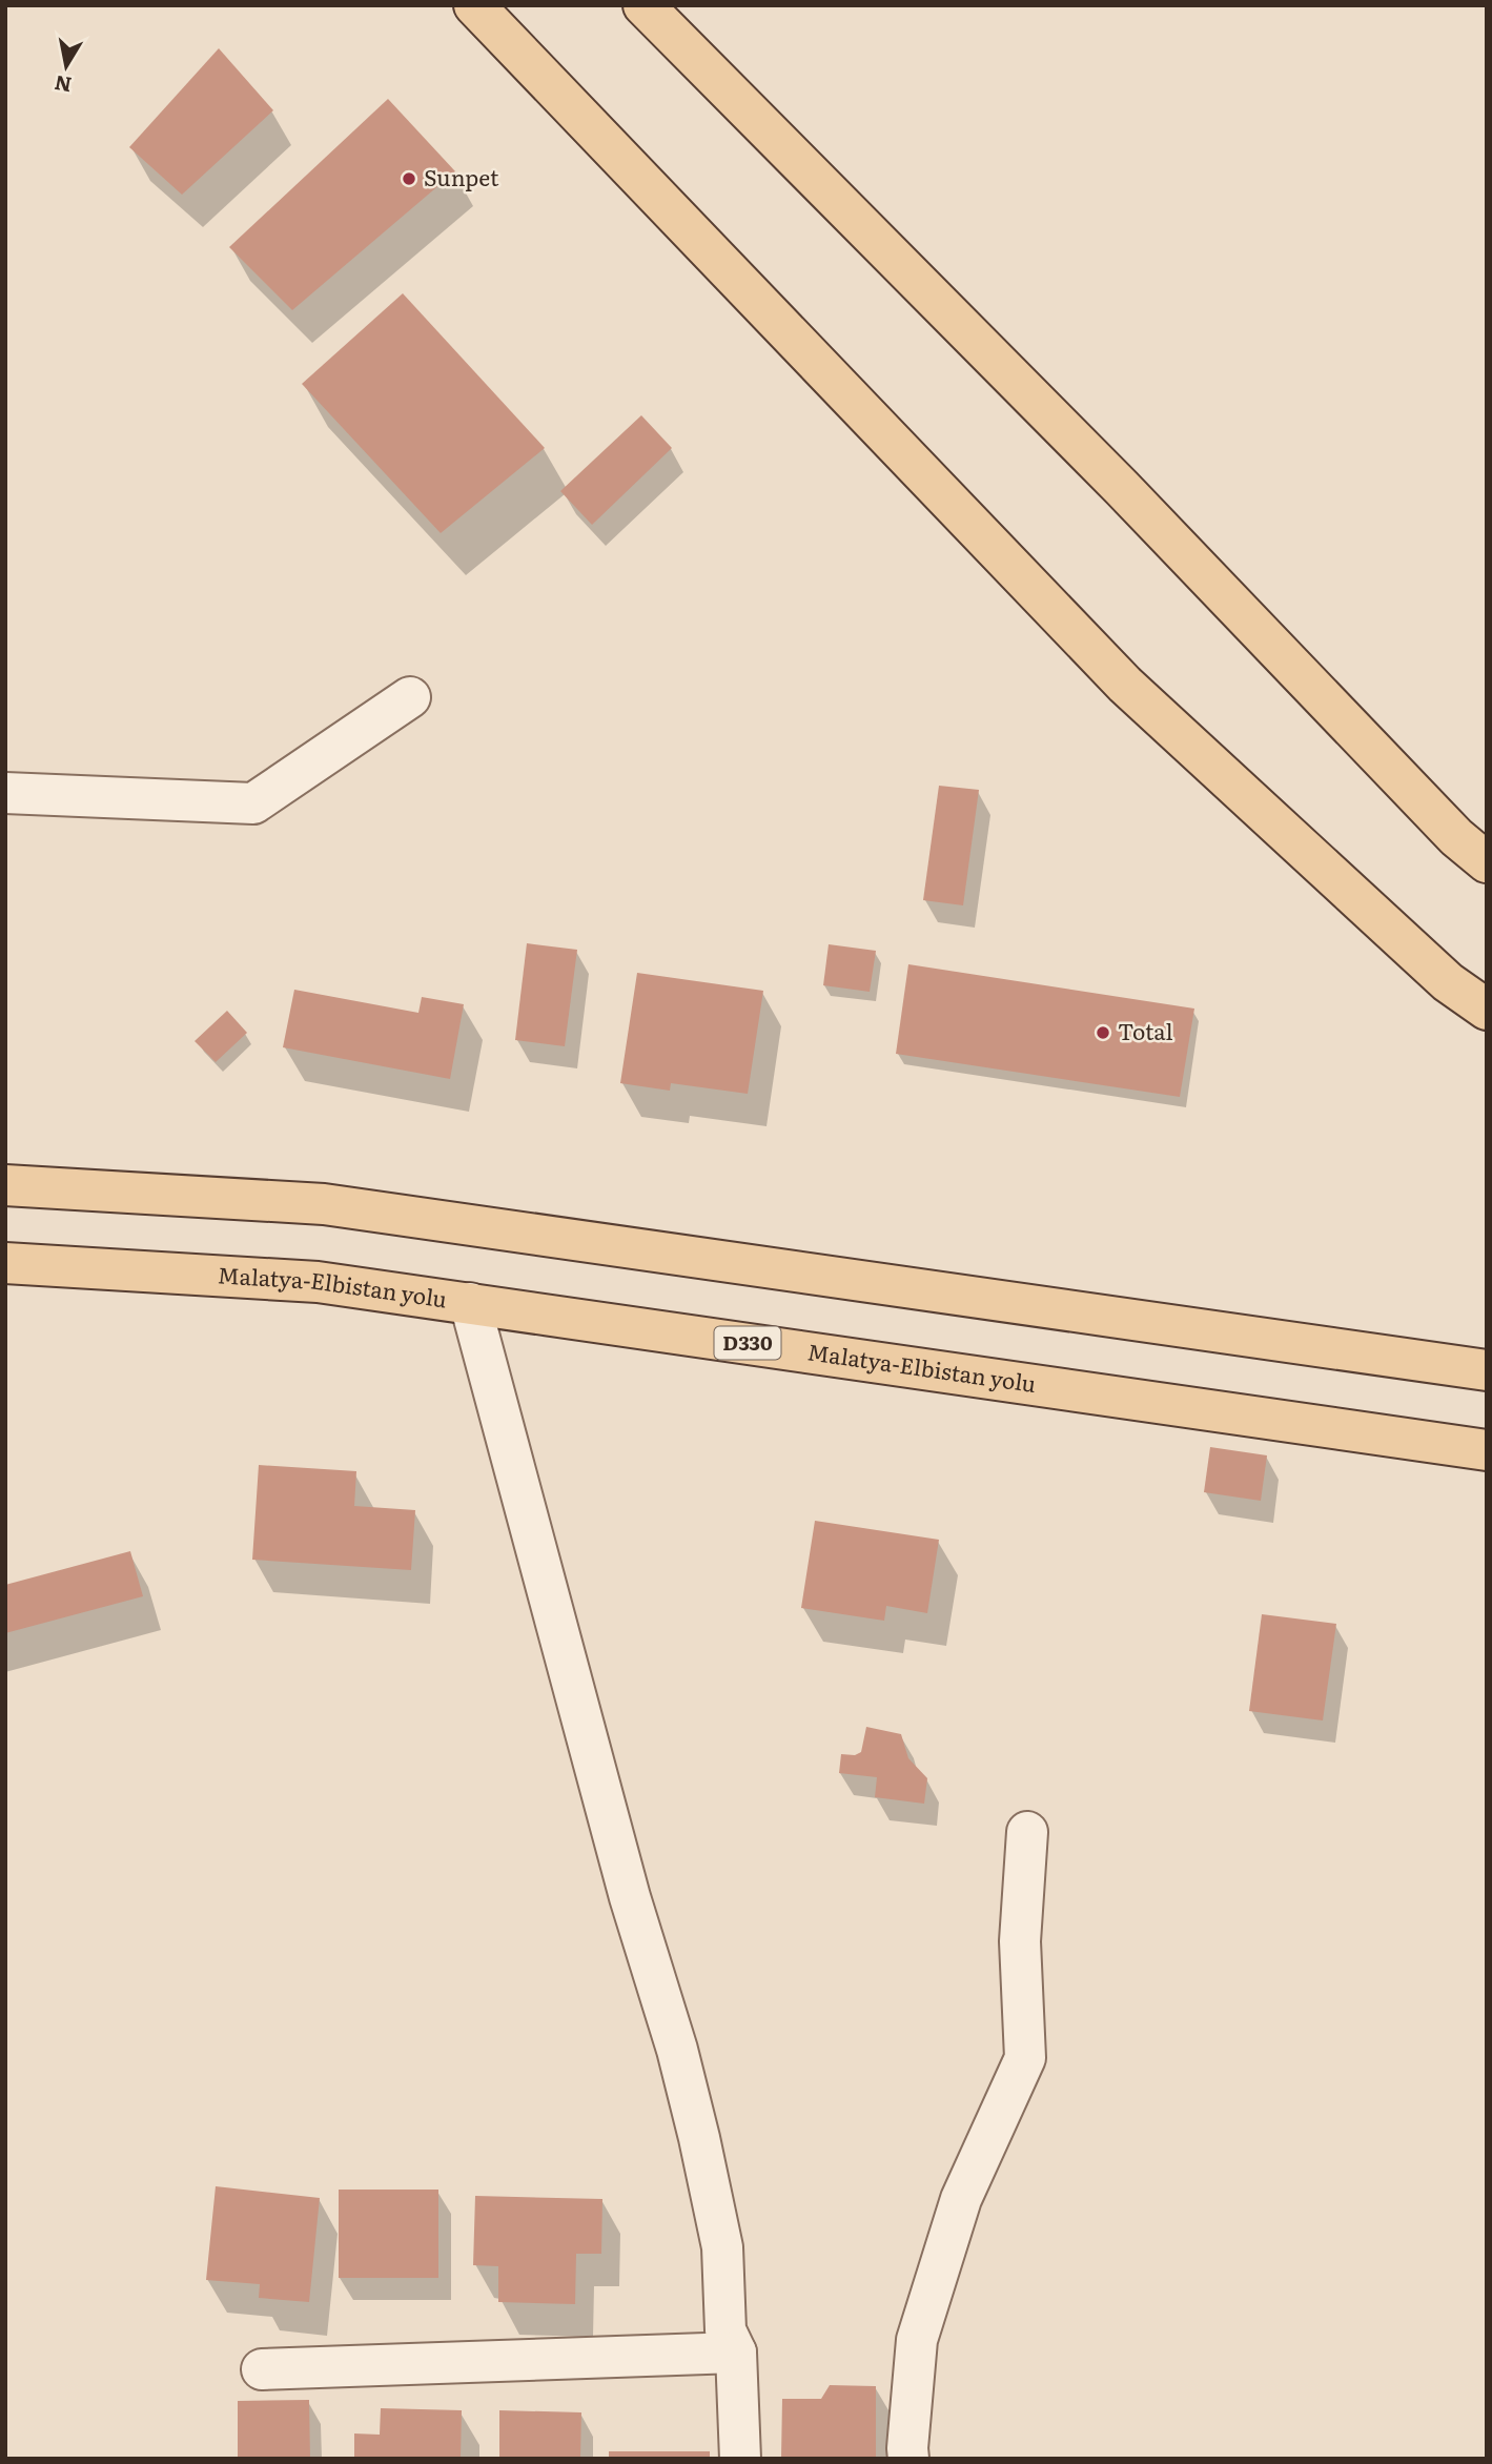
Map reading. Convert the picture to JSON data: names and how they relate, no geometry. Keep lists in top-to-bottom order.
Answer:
{
  "streets": {
    "main road": ["Malatya-Elbistan yolu", "D330"]
  },
  "places": ["Sunpet", "Total"],
  "north": "bottom"
}
